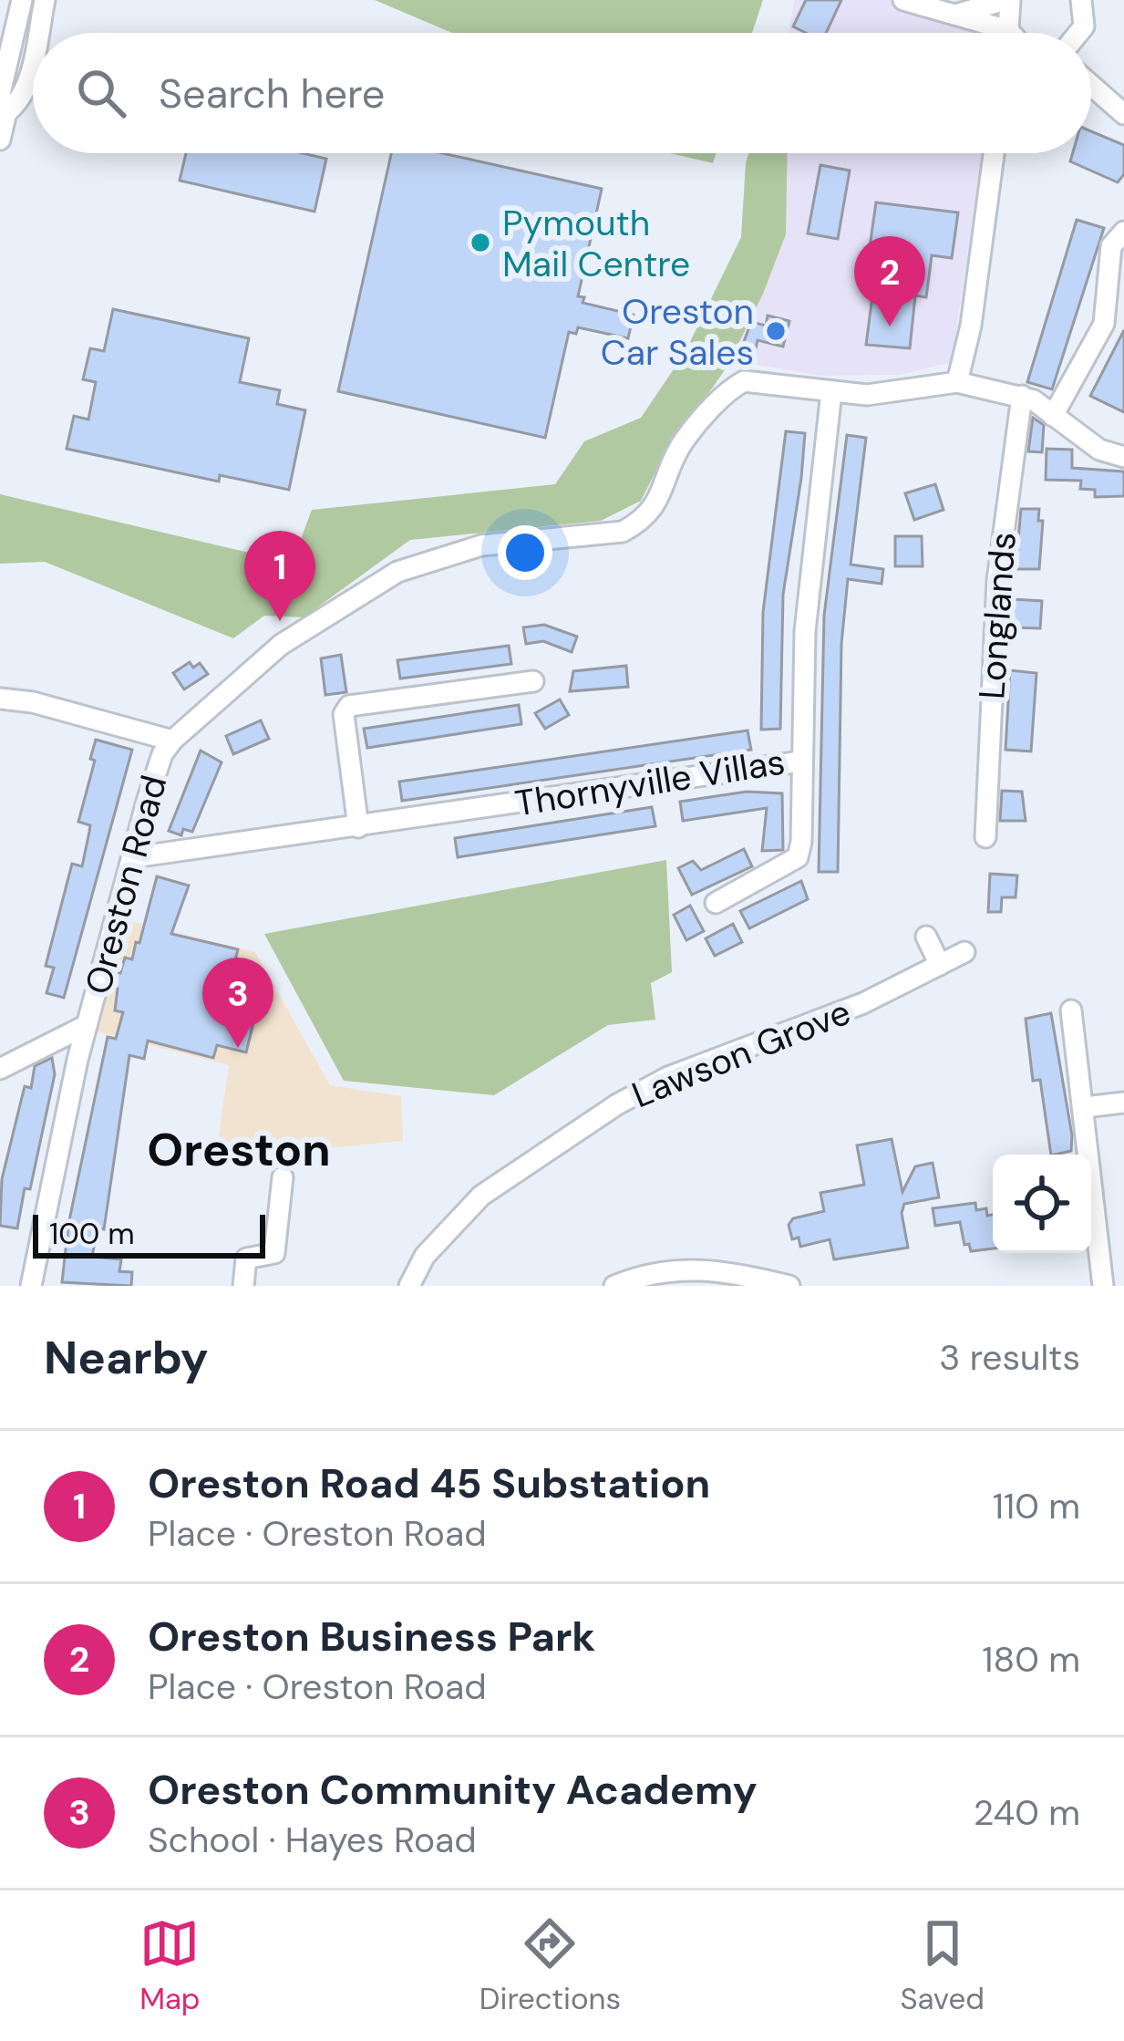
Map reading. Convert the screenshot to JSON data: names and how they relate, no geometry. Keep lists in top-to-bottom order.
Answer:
{
  "streets": {
    "street": [
      "Longlands",
      "Thornyville Villas",
      "Oreston Road",
      "Lawson Grove"
    ]
  },
  "crossings": [
    ["Longlands", "Oreston Road"],
    ["Thornyville Villas", "Oreston Road"]
  ],
  "districts": ["Oreston"],
  "places": ["Pymouth Mail Centre", "Oreston Car Sales"],
  "scale_bar": "100 m",
  "page": {
    "search": "Search here",
    "pins": ["2", "1", "3"],
    "scale": "100 m",
    "heading": ["Nearby", "3 results"],
    "list": [
      {
        "mark": "1",
        "name": "Oreston Road 45 Substation",
        "note": "Place · Oreston Road",
        "value": "110 m"
      },
      {
        "mark": "2",
        "name": "Oreston Business Park",
        "note": "Place · Oreston Road",
        "value": "180 m"
      },
      {
        "mark": "3",
        "name": "Oreston Community Academy",
        "note": "School · Hayes Road",
        "value": "240 m"
      }
    ],
    "nav": ["Map", "Directions", "Saved"]
  }
}
